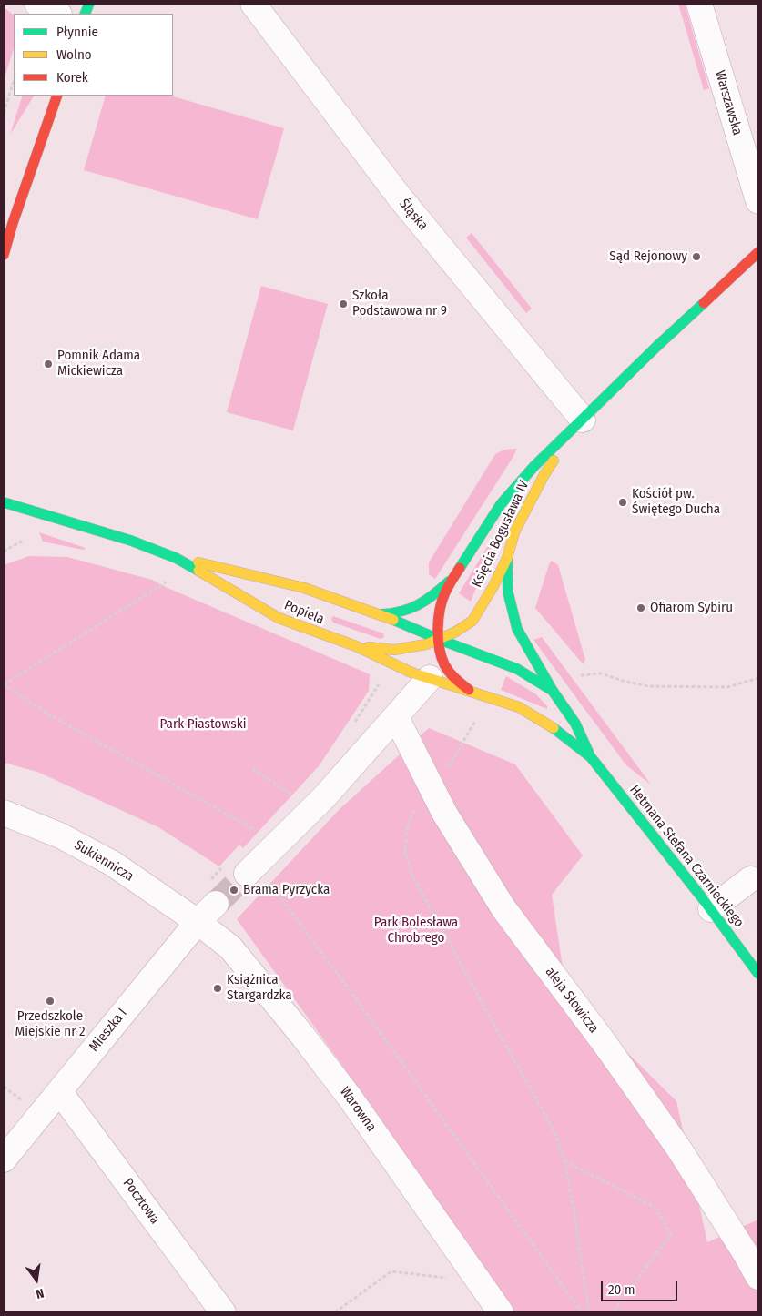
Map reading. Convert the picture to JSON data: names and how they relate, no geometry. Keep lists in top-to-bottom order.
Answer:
{
  "streets": {
    "main road": ["Księcia Bogusława IV", "Popiela", "Hetmana Stefana Czarnieckiego"],
    "street": [
      "Warszawska",
      "Śląska",
      "Sukiennicza",
      "aleja Słowicza",
      "Mieszka I",
      "Warowna",
      "Pocztowa"
    ]
  },
  "crossings": [
    ["Śląska", "Księcia Bogusława IV"],
    ["Księcia Bogusława IV", "Popiela"],
    ["Popiela", "Hetmana Stefana Czarnieckiego"],
    ["Sukiennicza", "Mieszka I"],
    ["Sukiennicza", "Warowna"],
    ["Mieszka I", "Warowna"],
    ["Mieszka I", "Pocztowa"]
  ],
  "parks": ["Park Piastowski", "Park Bolesława Chrobrego"],
  "places": [
    "Sąd Rejonowy",
    "Szkoła Podstawowa nr 9",
    "Pomnik Adama Mickiewicza",
    "Kościół pw. Świętego Ducha",
    "Ofiarom Sybiru",
    "Brama Pyrzycka",
    "Książnica Stargardzka",
    "Przedszkole Miejskie nr 2"
  ],
  "legend": ["Płynnie", "Wolno", "Korek"],
  "scale_bar": "20 m",
  "north": "bottom"
}
